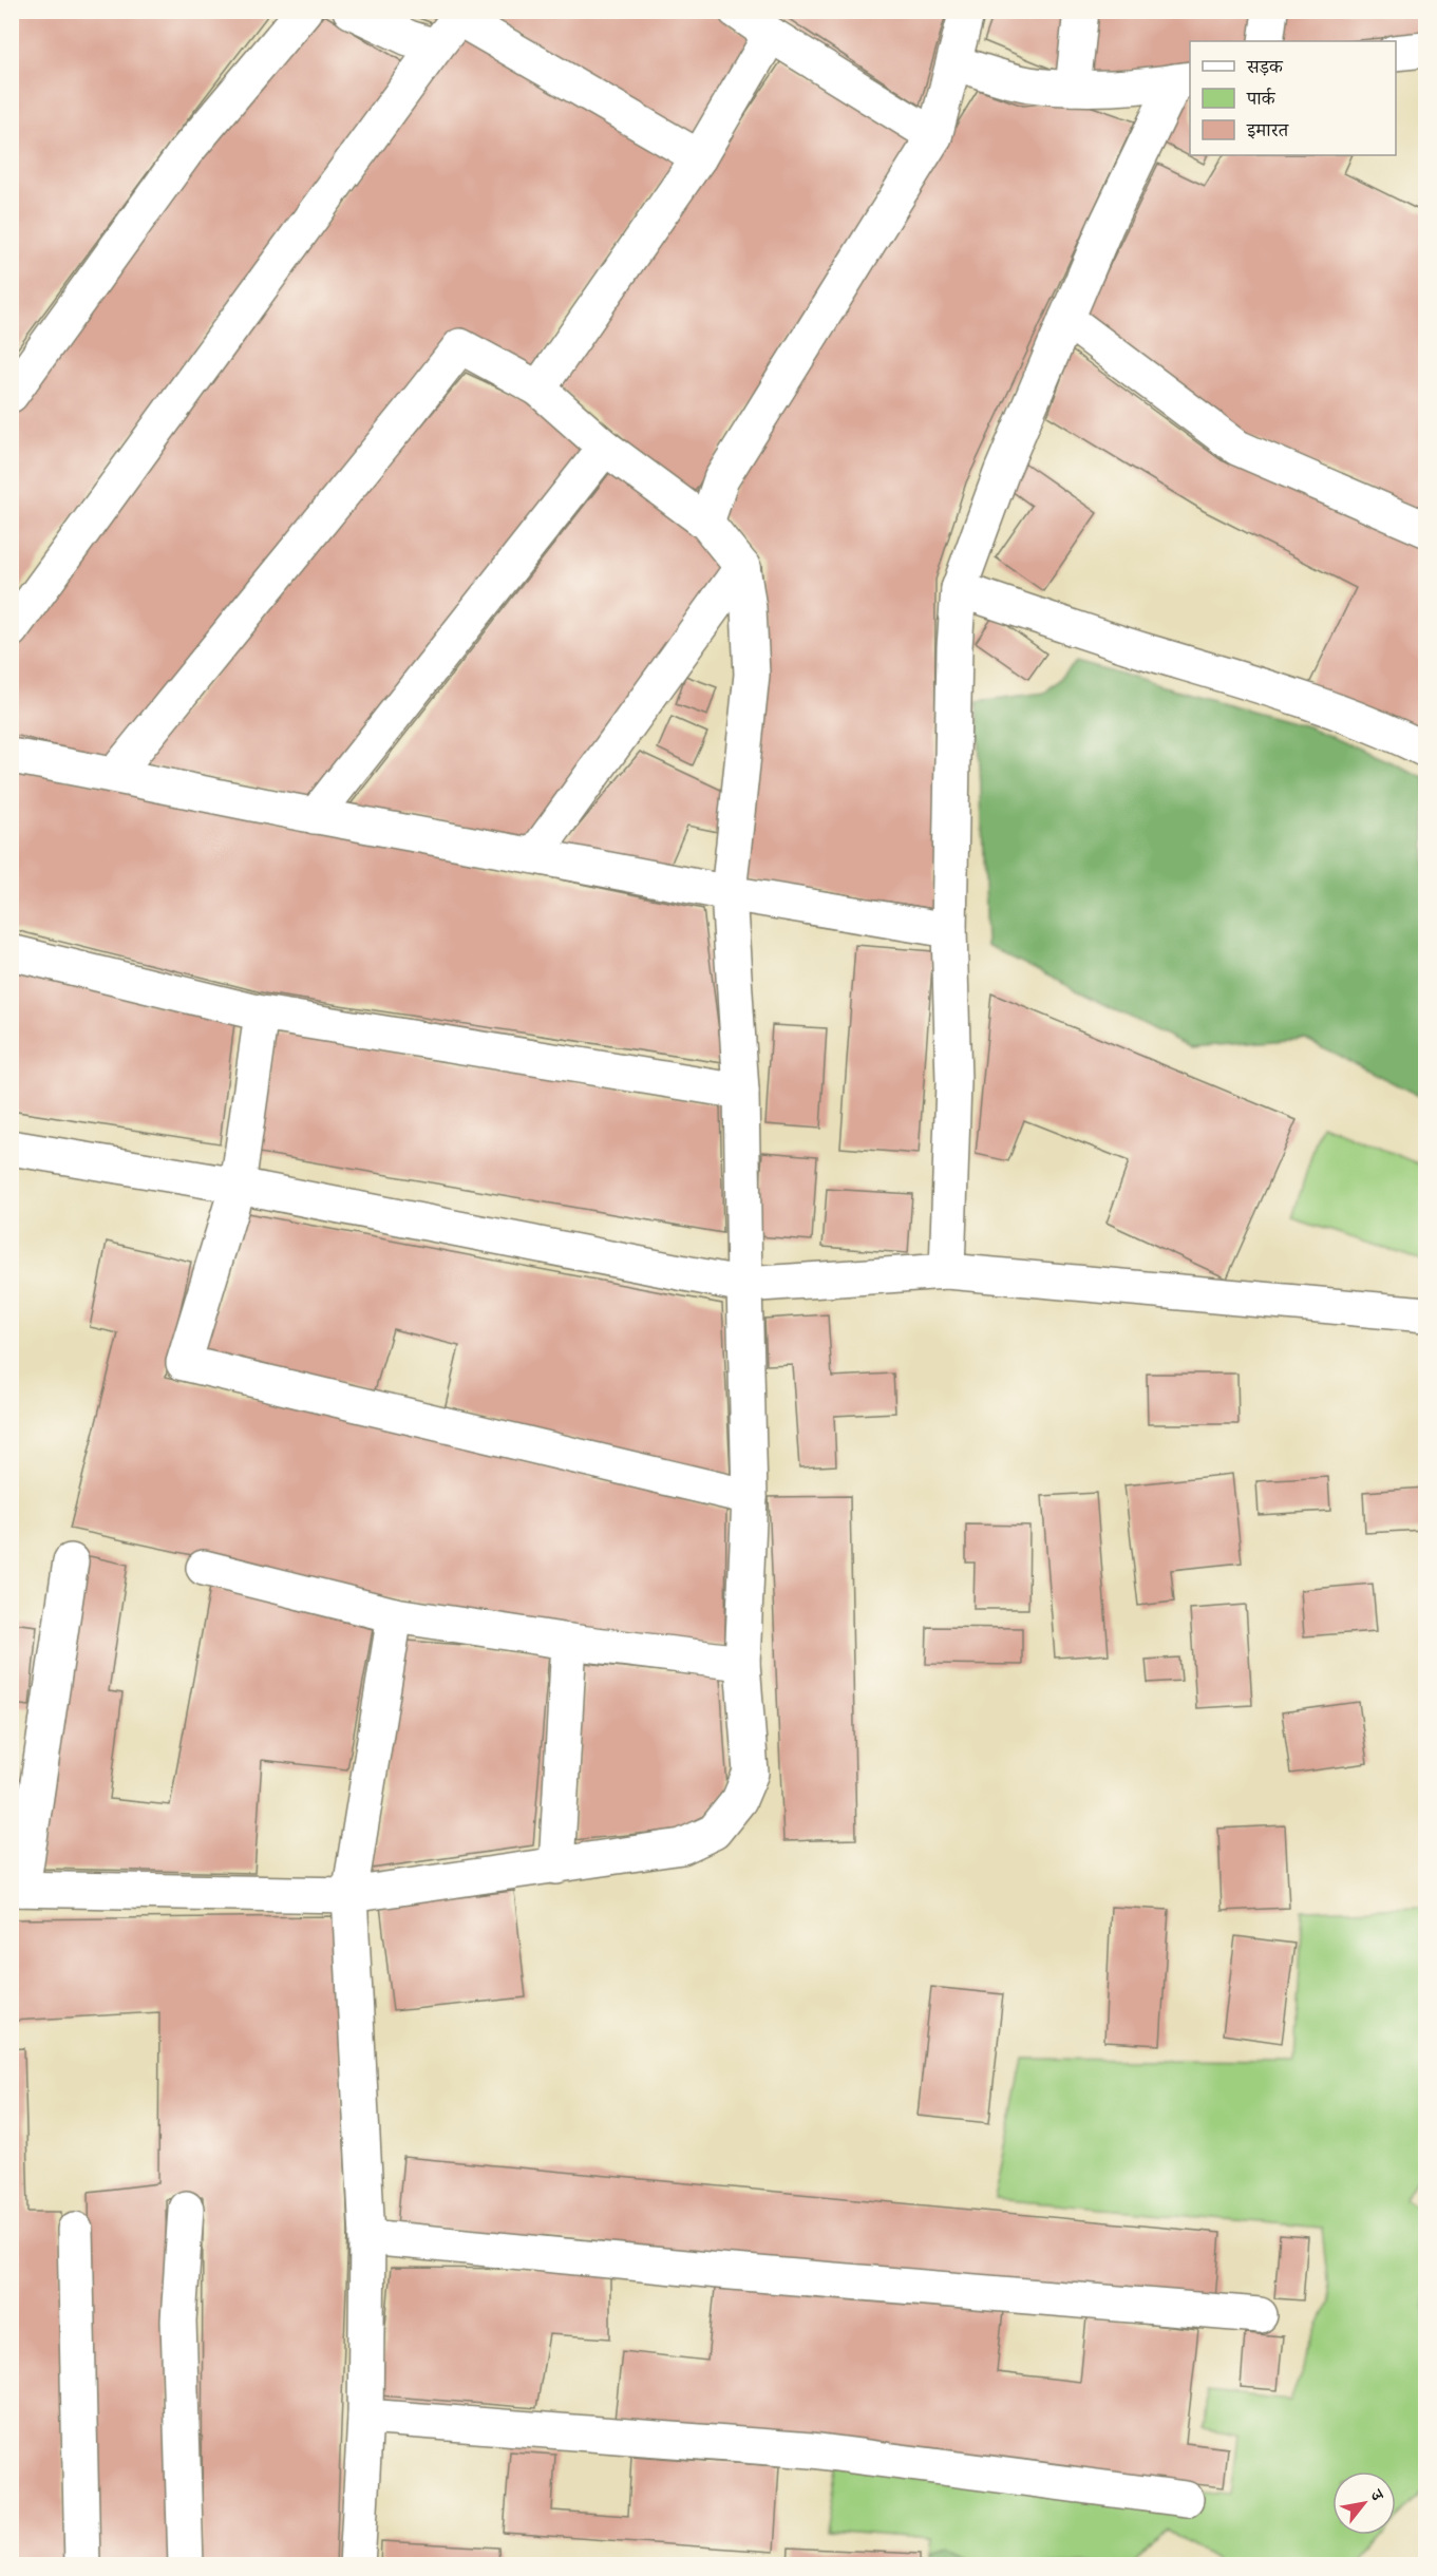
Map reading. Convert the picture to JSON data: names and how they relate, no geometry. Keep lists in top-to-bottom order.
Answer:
{
  "legend": ["सड़क", "पार्क", "इमारत"],
  "north": "top right"
}
